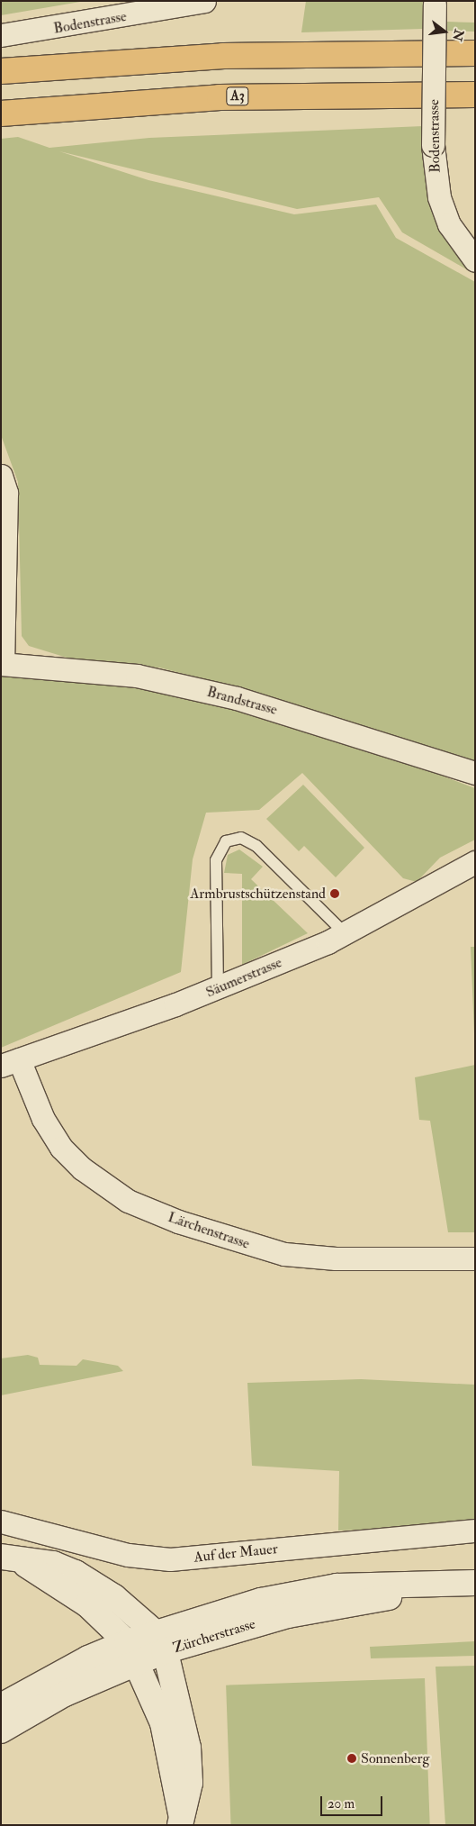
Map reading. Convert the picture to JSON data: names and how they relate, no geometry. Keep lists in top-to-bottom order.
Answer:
{
  "streets": {
    "highway": ["A3"],
    "main road": ["Zürcherstrasse"],
    "street": [
      "Bodenstrasse",
      "Brandstrasse",
      "Säumerstrasse",
      "Lärchenstrasse",
      "Auf der Mauer"
    ]
  },
  "crossings": [
    ["Säumerstrasse", "Lärchenstrasse"]
  ],
  "places": ["Armbrustschützenstand", "Sonnenberg"],
  "scale_bar": "20 m",
  "north": "right"
}
